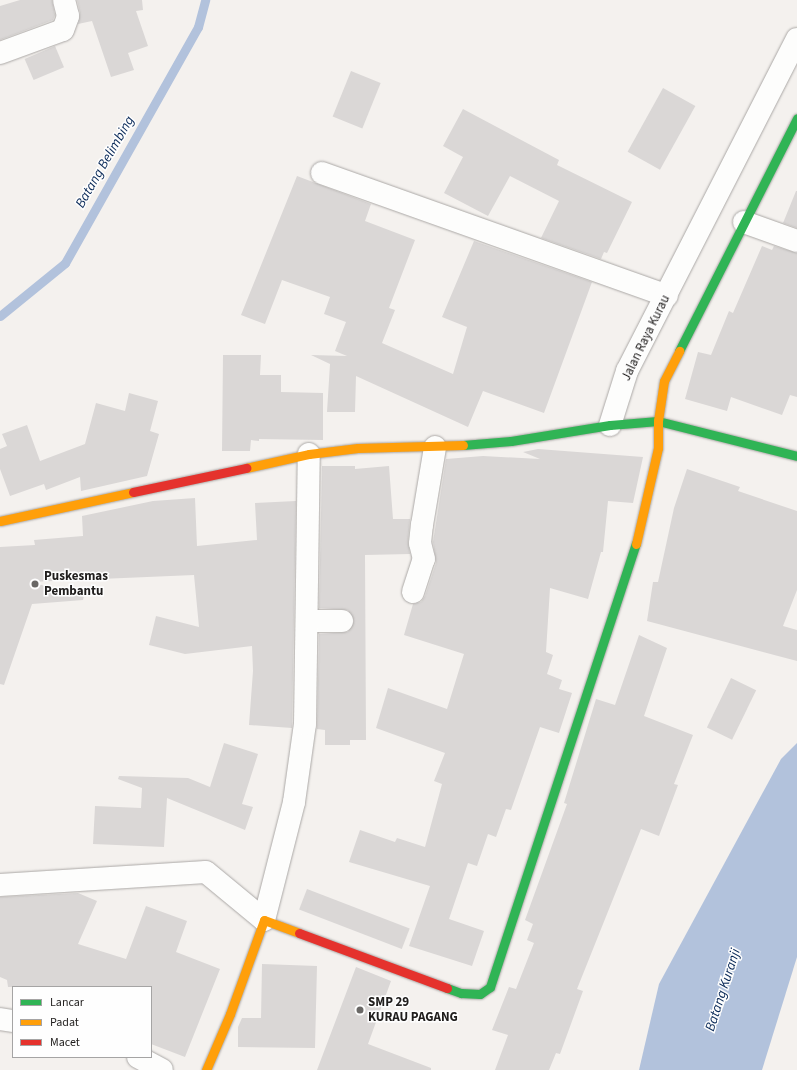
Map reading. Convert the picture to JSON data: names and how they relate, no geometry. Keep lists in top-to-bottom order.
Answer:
{
  "streets": {
    "street": ["Jalan Raya Kurau"]
  },
  "water": ["Batang Belimbing", "Batang Kuranji"],
  "places": ["Puskesmas Pembantu", "SMP 29 KURAU PAGANG"],
  "legend": ["Lancar", "Padat", "Macet"]
}
